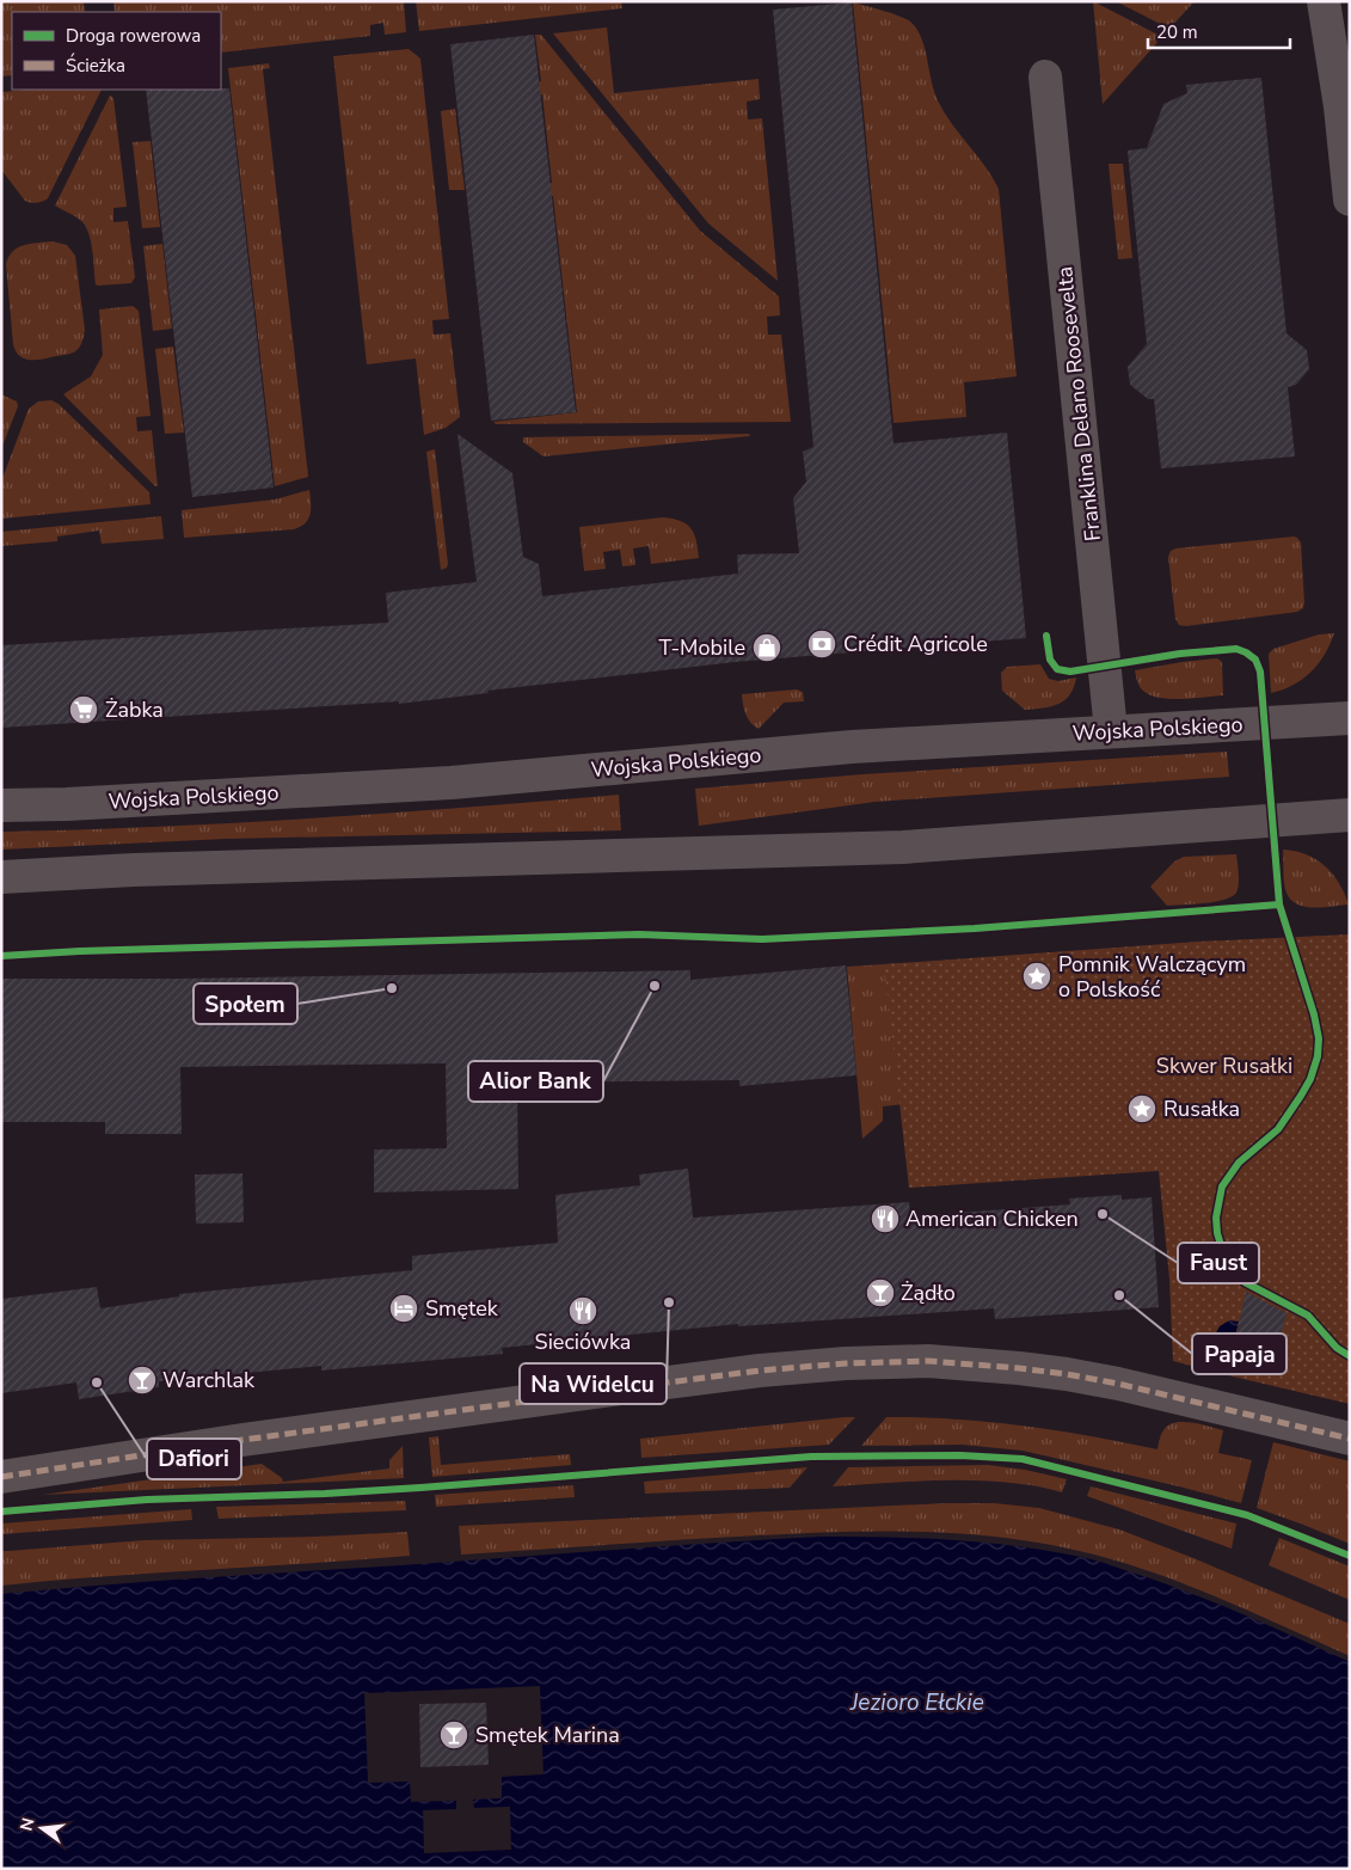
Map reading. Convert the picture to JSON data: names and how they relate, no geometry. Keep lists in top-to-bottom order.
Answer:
{
  "streets": {
    "street": ["Franklina Delano Roosevelta", "Wojska Polskiego"]
  },
  "crossings": [
    ["Franklina Delano Roosevelta", "Wojska Polskiego"]
  ],
  "water": ["Jezioro Ełckie"],
  "parks": ["Skwer Rusałki"],
  "places": {
    "bank": ["Crédit Agricole"],
    "shop": ["T-Mobile"],
    "supermarket": ["Żabka"],
    "place": ["Pomnik Walczącym o Polskość", "Rusałka"],
    "other": [
      "Alior Bank",
      "Społem",
      "Faust",
      "Papaja",
      "Na Widelcu",
      "Dafiori"
    ],
    "restaurant": ["American Chicken", "Sieciówka"],
    "bar": ["Żądło", "Warchlak", "Smętek Marina"],
    "hotel": ["Smętek"]
  },
  "legend": ["Droga rowerowa", "Ścieżka"],
  "scale_bar": "20 m",
  "north": "left"
}
